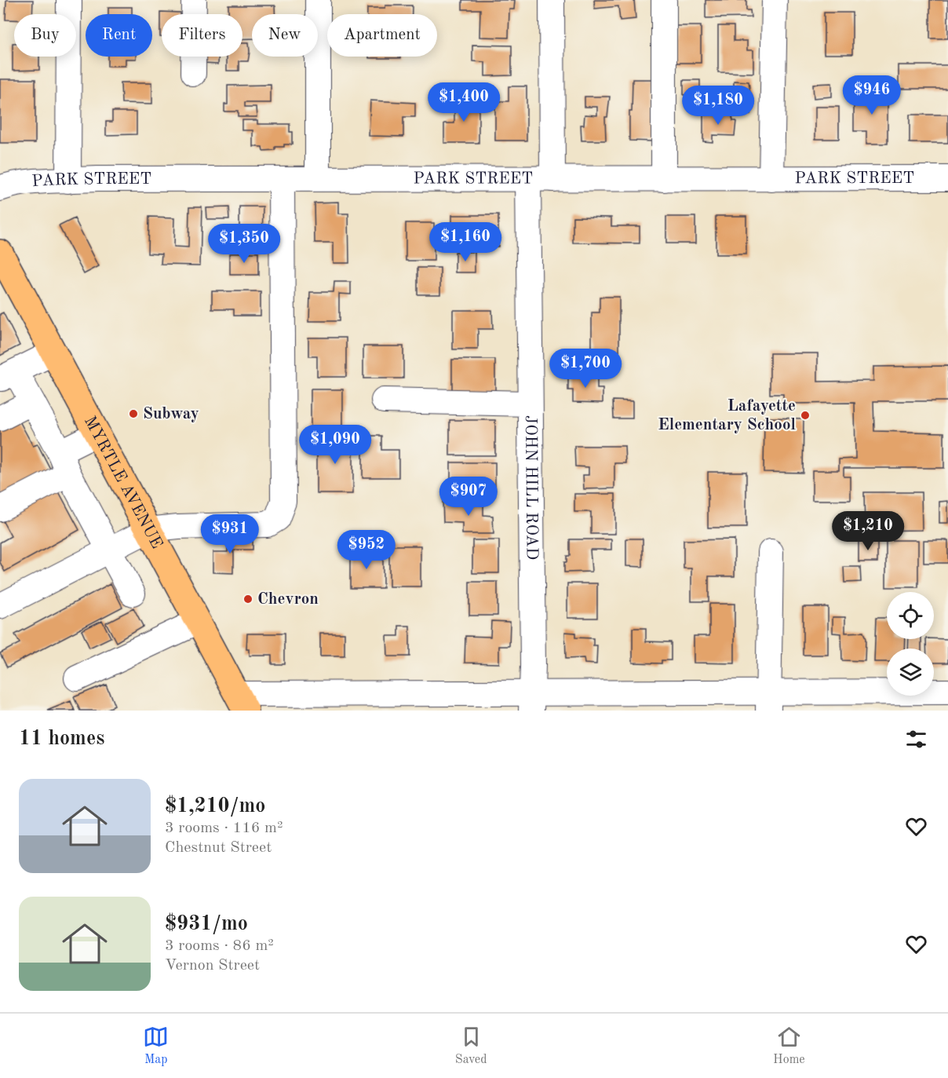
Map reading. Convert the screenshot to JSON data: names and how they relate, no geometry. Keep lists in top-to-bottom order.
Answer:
{
  "streets": {
    "main road": ["MYRTLE AVENUE"],
    "street": ["PARK STREET", "JOHN HILL ROAD"]
  },
  "crossings": [
    ["PARK STREET", "JOHN HILL ROAD"]
  ],
  "places": ["Subway", "Lafayette Elementary School", "Chevron"],
  "page": {
    "chip": [
      "Buy",
      "Rent",
      "Filters",
      "New",
      "Apartment"
    ],
    "price": [
      "$946",
      "$1,400",
      "$1,180",
      "$1,160",
      "$1,350",
      "$1,700",
      "$1,090",
      "$907",
      "$1,210",
      "$931",
      "$952"
    ],
    "heading": "11 homes",
    "list": [
      {
        "name": "$1,210/mo",
        "note": "3 rooms · 116 m² · Chestnut Street"
      },
      {
        "name": "$931/mo",
        "note": "3 rooms · 86 m² · Vernon Street"
      }
    ],
    "tabs": ["Map", "Saved", "Home"]
  }
}
